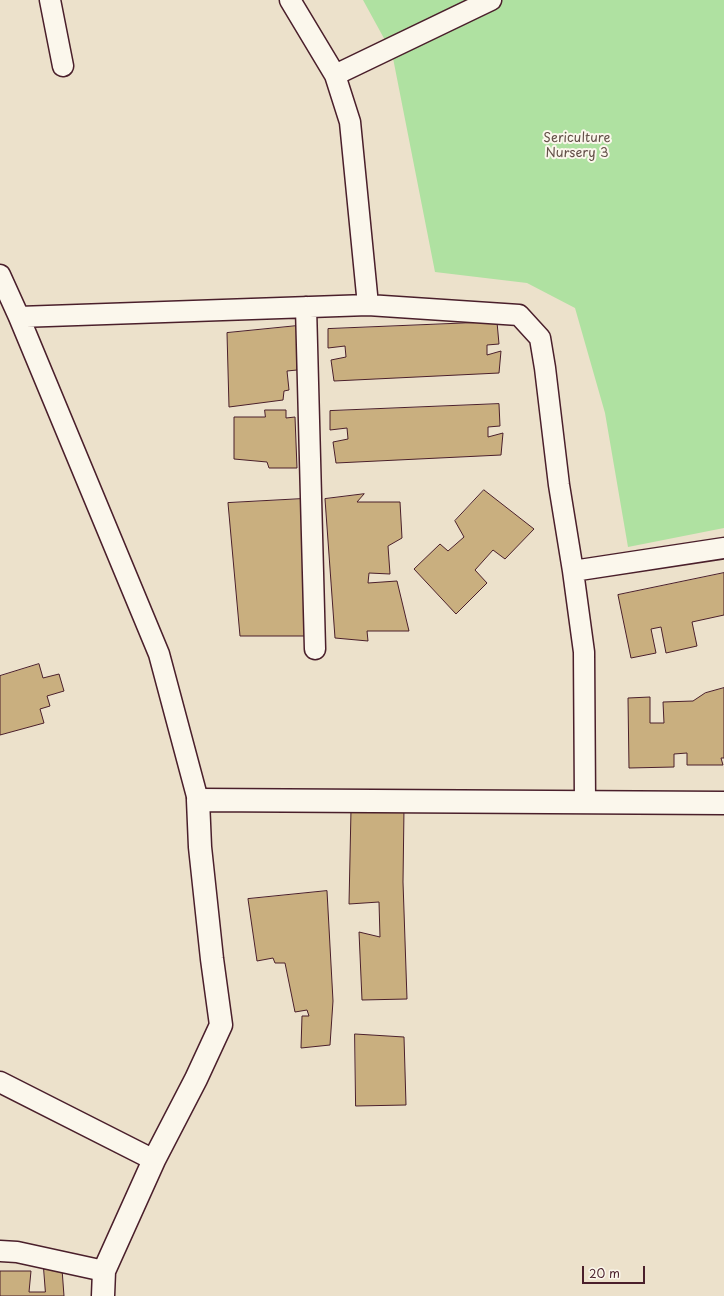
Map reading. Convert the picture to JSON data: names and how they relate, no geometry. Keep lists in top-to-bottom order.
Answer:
{
  "parks": ["Sericulture Nursery 3"],
  "scale_bar": "20 m"
}
